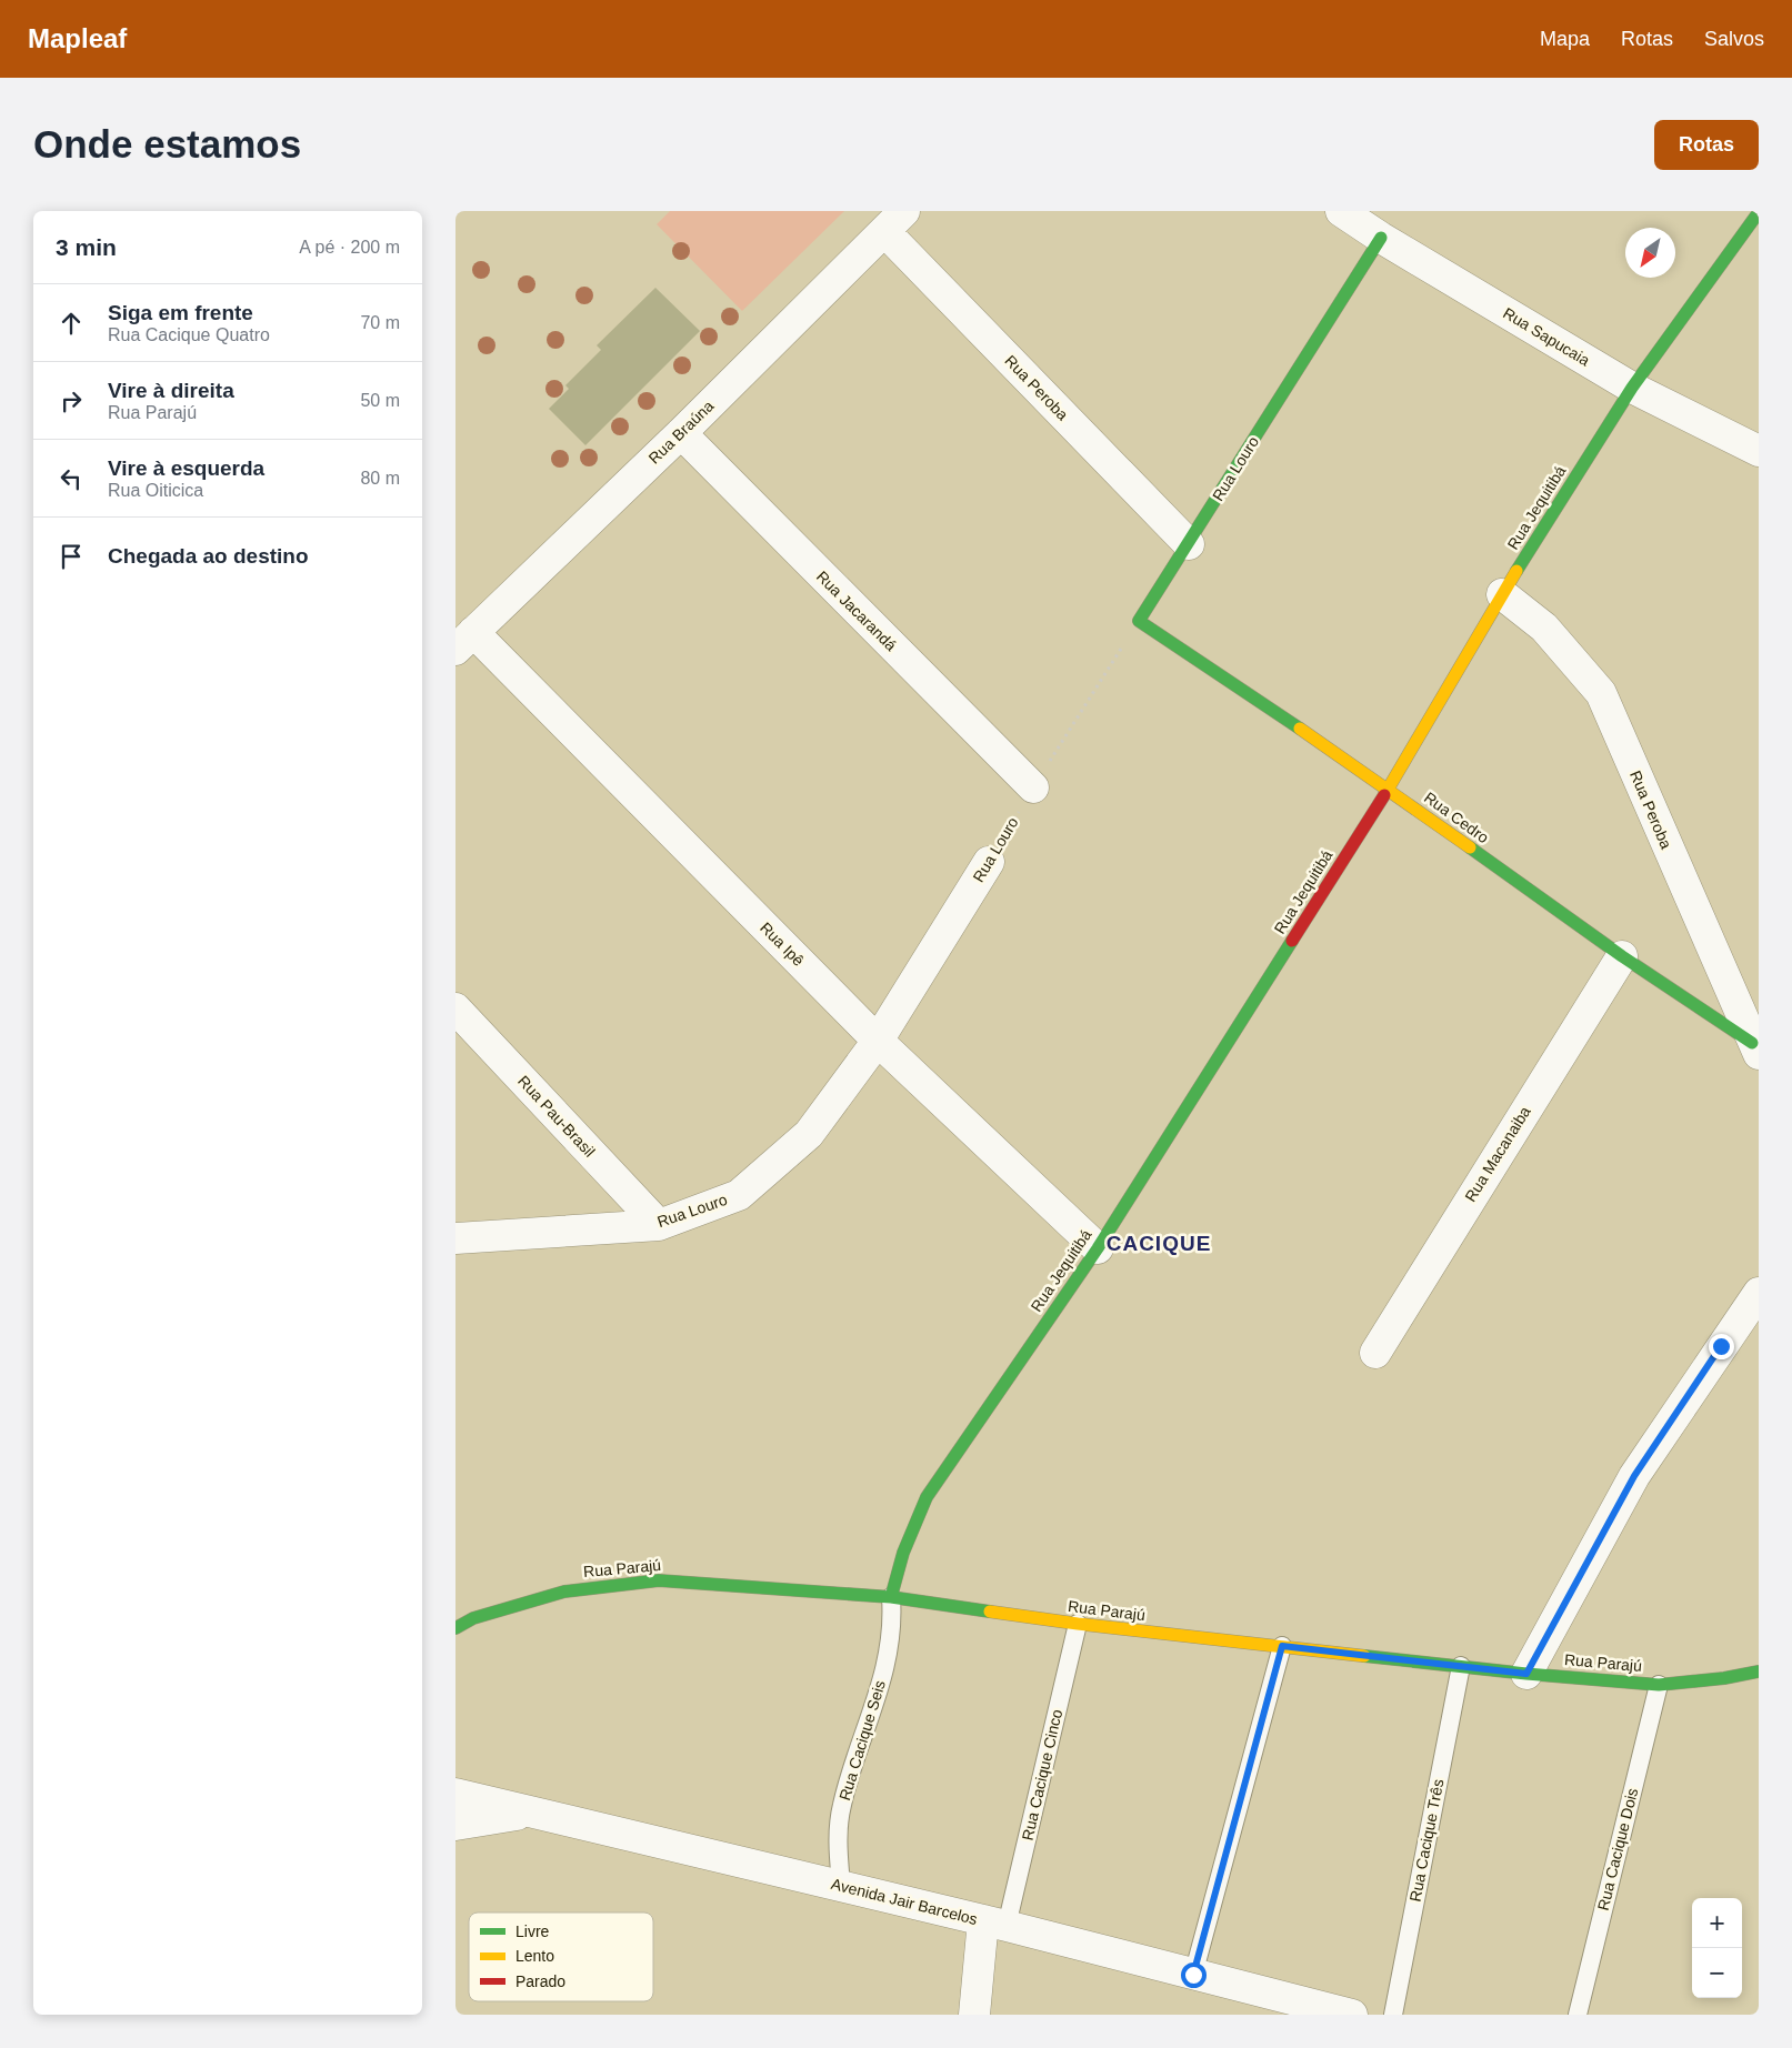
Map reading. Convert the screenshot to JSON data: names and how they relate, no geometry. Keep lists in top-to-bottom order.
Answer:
{
  "streets": {
    "street": [
      "Rua Sapucaia",
      "Rua Peroba",
      "Rua Braúna",
      "Rua Louro",
      "Rua Jequitibá",
      "Rua Jacarandá",
      "Rua Cedro",
      "Rua Ipê",
      "Rua Pau-Brasil",
      "Rua Macanaiba",
      "Rua Parajú",
      "Avenida Jair Barcelos"
    ],
    "lane": [
      "Rua Cacique Seis",
      "Rua Cacique Cinco",
      "Rua Cacique Três",
      "Rua Cacique Dois"
    ]
  },
  "crossings": [
    ["Rua Sapucaia", "Rua Louro"],
    ["Rua Sapucaia", "Rua Jequitibá"],
    ["Rua Peroba", "Rua Braúna"],
    ["Rua Peroba", "Rua Louro"],
    ["Rua Peroba", "Rua Jequitibá"],
    ["Rua Peroba", "Rua Cedro"],
    ["Rua Braúna", "Rua Jacarandá"],
    ["Rua Braúna", "Rua Ipê"],
    ["Rua Louro", "Rua Jacarandá"],
    ["Rua Louro", "Rua Cedro"],
    ["Rua Louro", "Rua Ipê"],
    ["Rua Louro", "Rua Pau-Brasil"],
    ["Rua Jequitibá", "Rua Cedro"],
    ["Rua Jequitibá", "Rua Ipê"],
    ["Rua Jequitibá", "Rua Parajú"],
    ["Rua Jequitibá", "Rua Cacique Seis"],
    ["Rua Cedro", "Rua Macanaiba"],
    ["Rua Parajú", "Rua Cacique Seis"],
    ["Rua Parajú", "Rua Cacique Cinco"],
    ["Rua Parajú", "Rua Cacique Três"],
    ["Rua Parajú", "Rua Cacique Dois"],
    ["Rua Cacique Seis", "Avenida Jair Barcelos"],
    ["Rua Cacique Cinco", "Avenida Jair Barcelos"]
  ],
  "districts": ["CACIQUE"],
  "legend": ["Livre", "Lento", "Parado"],
  "north": "bottom left",
  "page": {
    "header": "Mapleaf",
    "nav": ["Mapa", "Rotas", "Salvos"],
    "buttons": "Rotas",
    "title": "Onde estamos",
    "heading": ["3 min", "A pé · 200 m"],
    "list": [
      ["Siga em frente", "Rua Cacique Quatro", "70 m"],
      ["Vire à direita", "Rua Parajú", "50 m"],
      ["Vire à esquerda", "Rua Oiticica", "80 m"],
      "Chegada ao destino"
    ],
    "map_buttons": ["+", "−"]
  }
}
